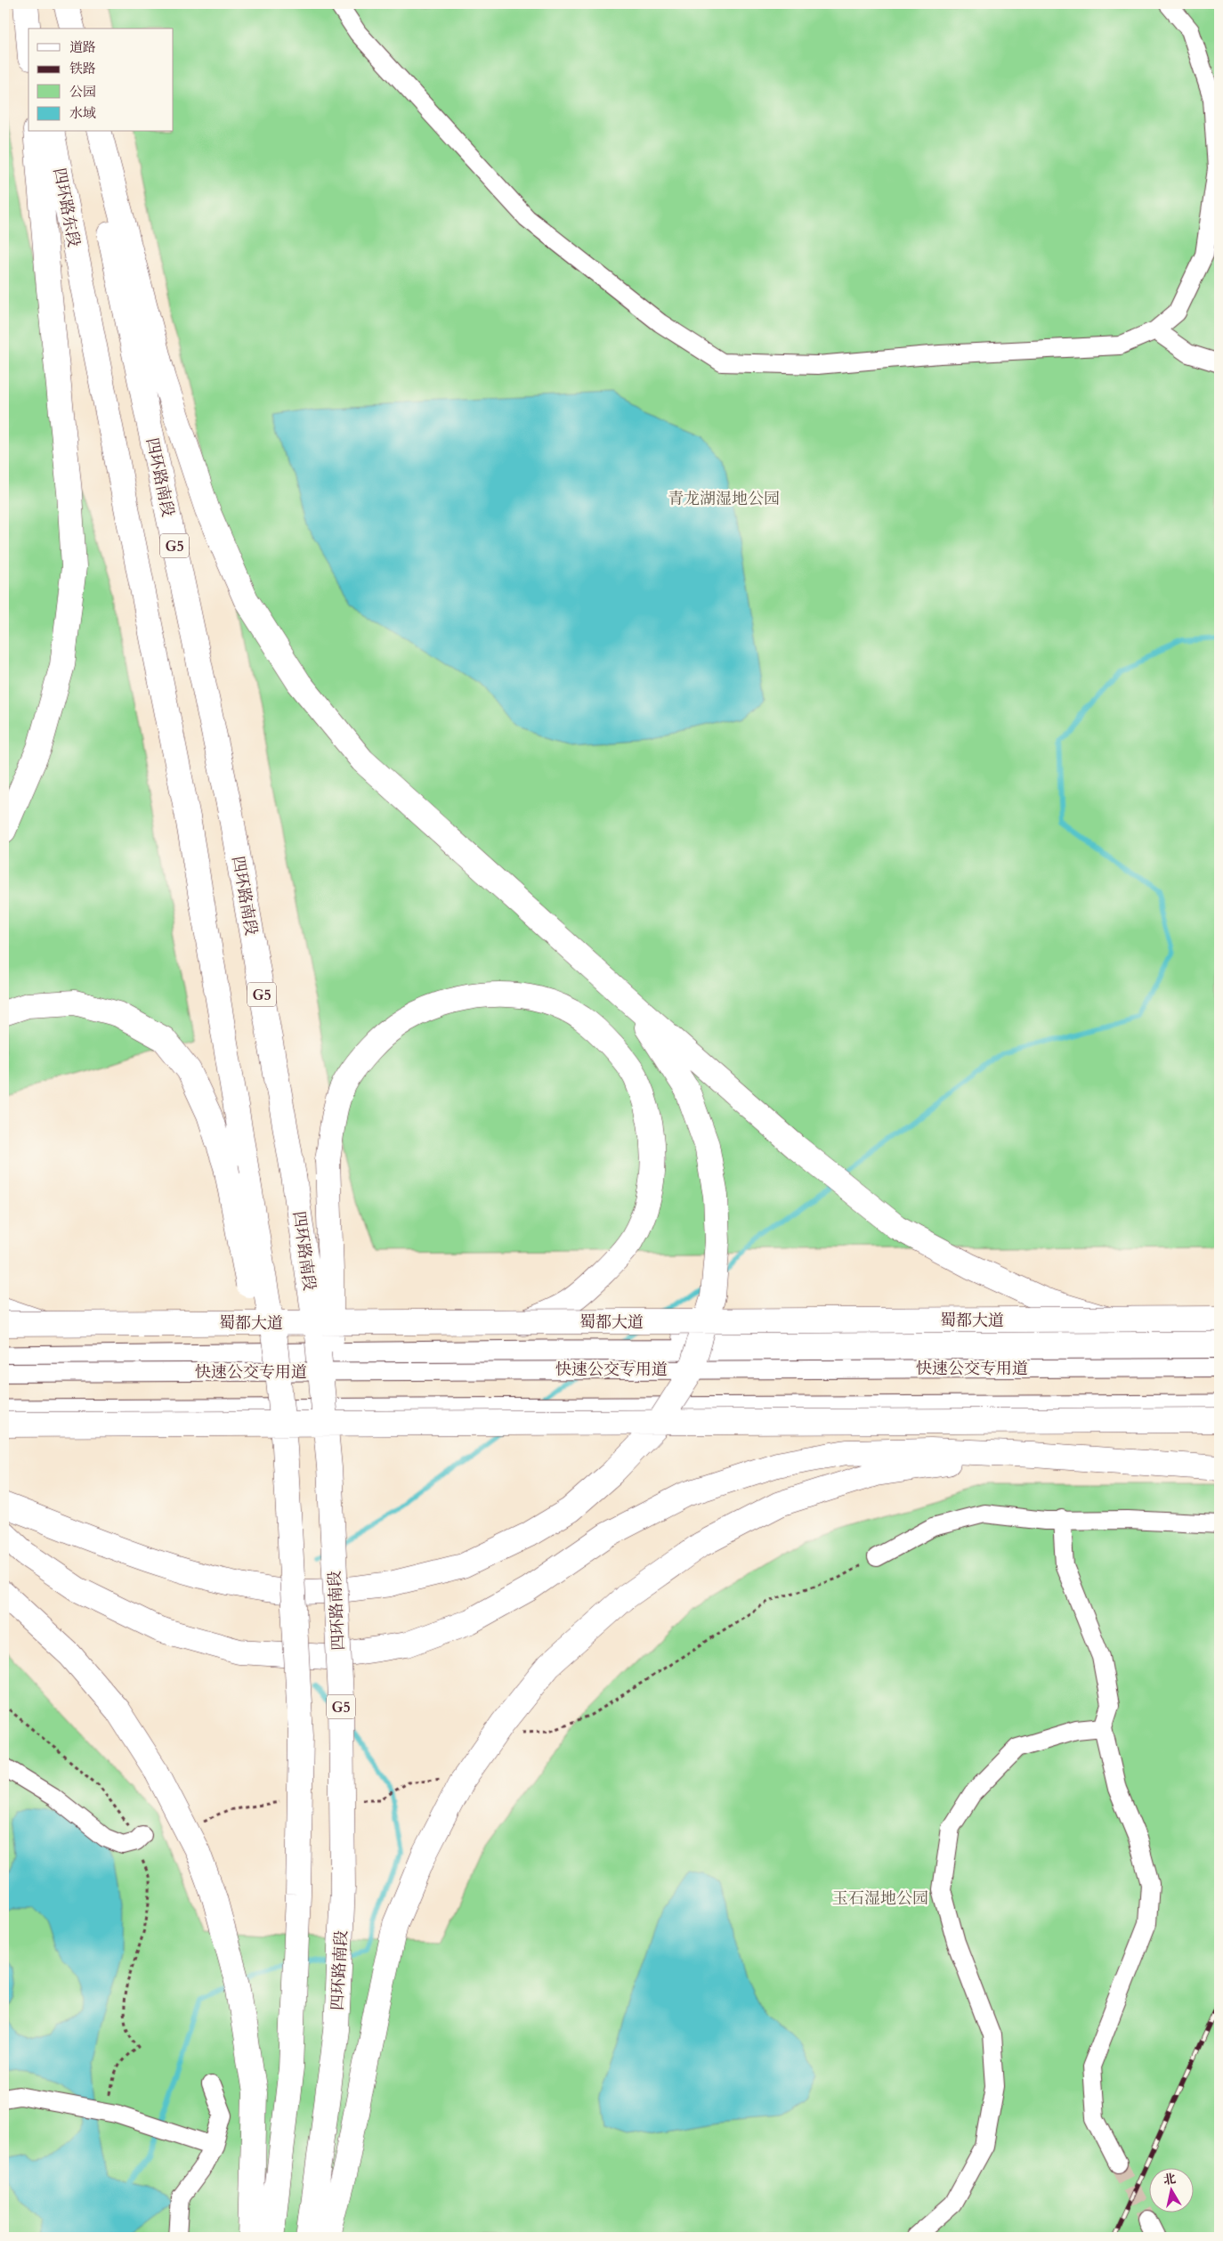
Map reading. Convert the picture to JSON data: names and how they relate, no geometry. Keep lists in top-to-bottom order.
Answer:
{
  "streets": {
    "highway": [
      "四环路东段",
      "四环路南段",
      "G5",
      "蜀都大道"
    ],
    "street": ["快速公交专用道"]
  },
  "crossings": [
    ["四环路东段", "G5"],
    ["四环路南段", "G5"]
  ],
  "parks": ["青龙湖湿地公园", "玉石湿地公园"],
  "legend": [
    "道路",
    "铁路",
    "公园",
    "水域"
  ],
  "north": "top"
}
